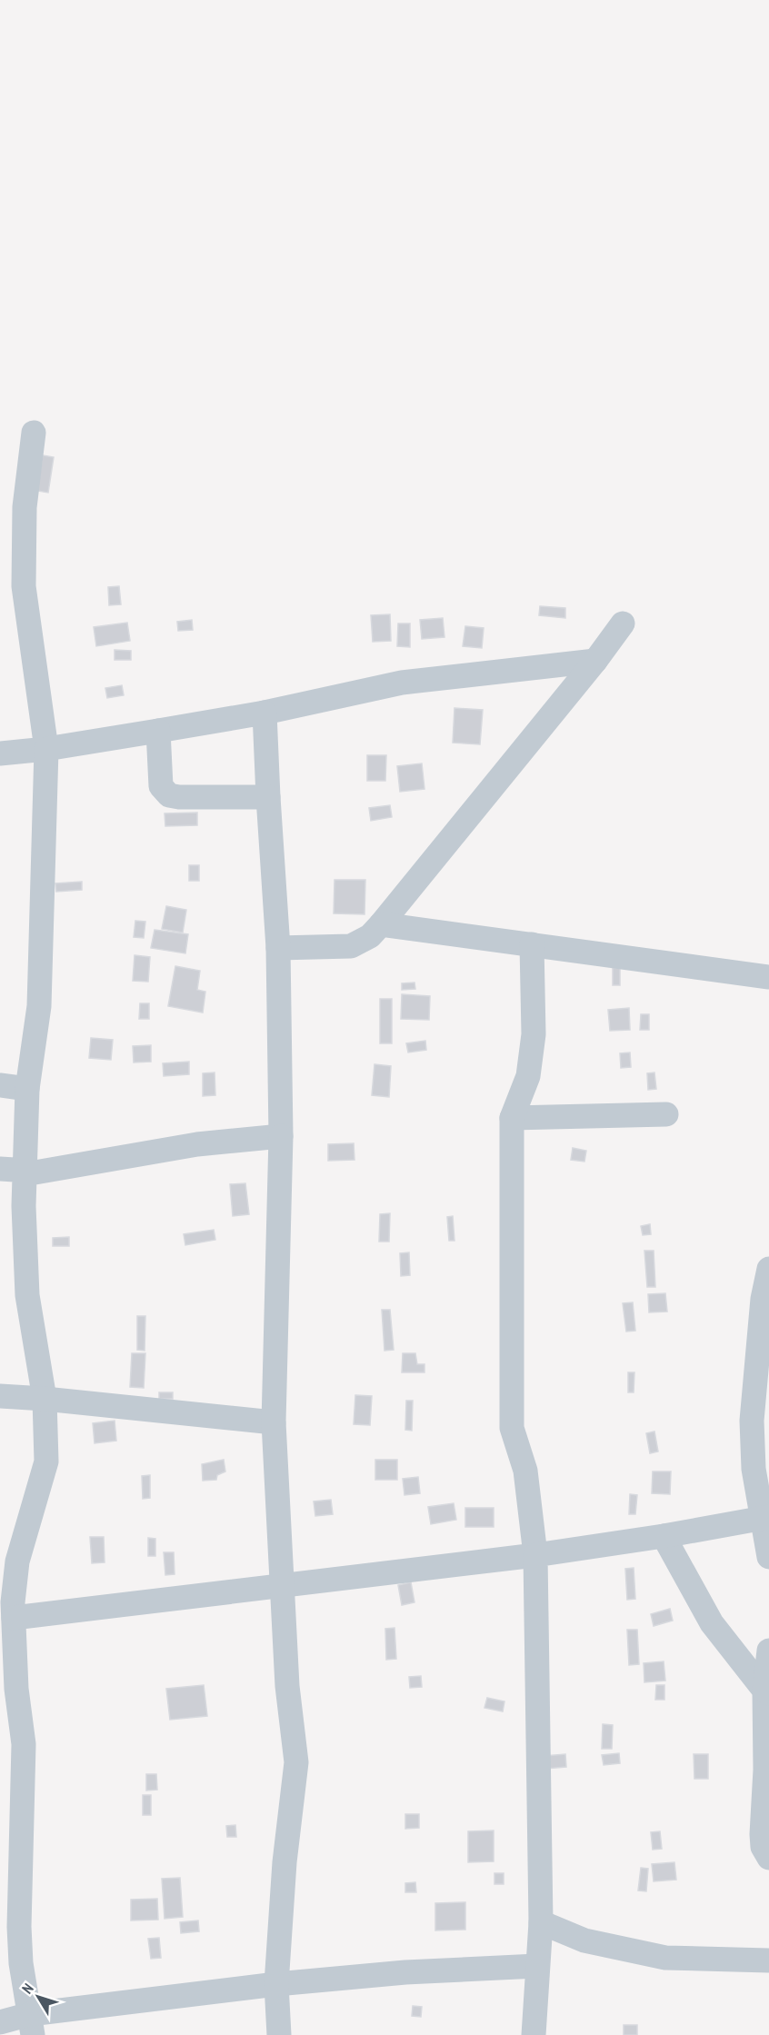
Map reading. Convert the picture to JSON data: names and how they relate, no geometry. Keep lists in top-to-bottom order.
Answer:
{
  "north": "top left"
}
